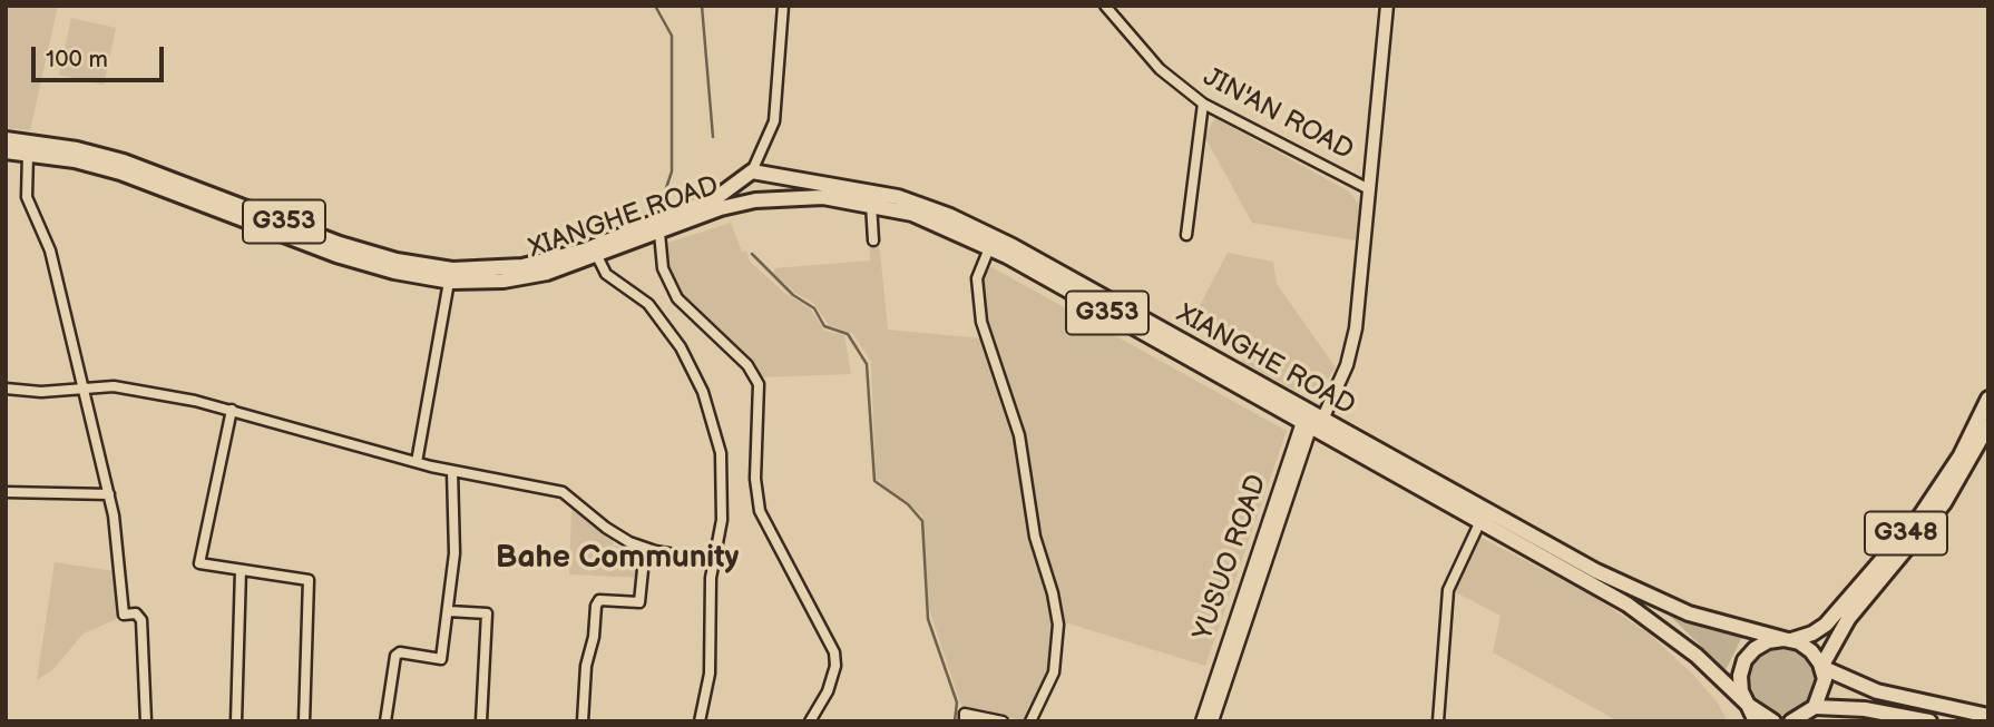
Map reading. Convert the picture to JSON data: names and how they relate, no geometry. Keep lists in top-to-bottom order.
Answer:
{
  "streets": {
    "main road": ["XIANGHE ROAD", "G353", "G348"],
    "street": ["JIN'AN ROAD", "YUSUO ROAD"]
  },
  "crossings": [
    ["JIN'AN ROAD", "XIANGHE ROAD"],
    ["JIN'AN ROAD", "YUSUO ROAD"],
    ["XIANGHE ROAD", "G348"],
    ["XIANGHE ROAD", "YUSUO ROAD"]
  ],
  "districts": ["Bahe Community"],
  "scale_bar": "100 m"
}
